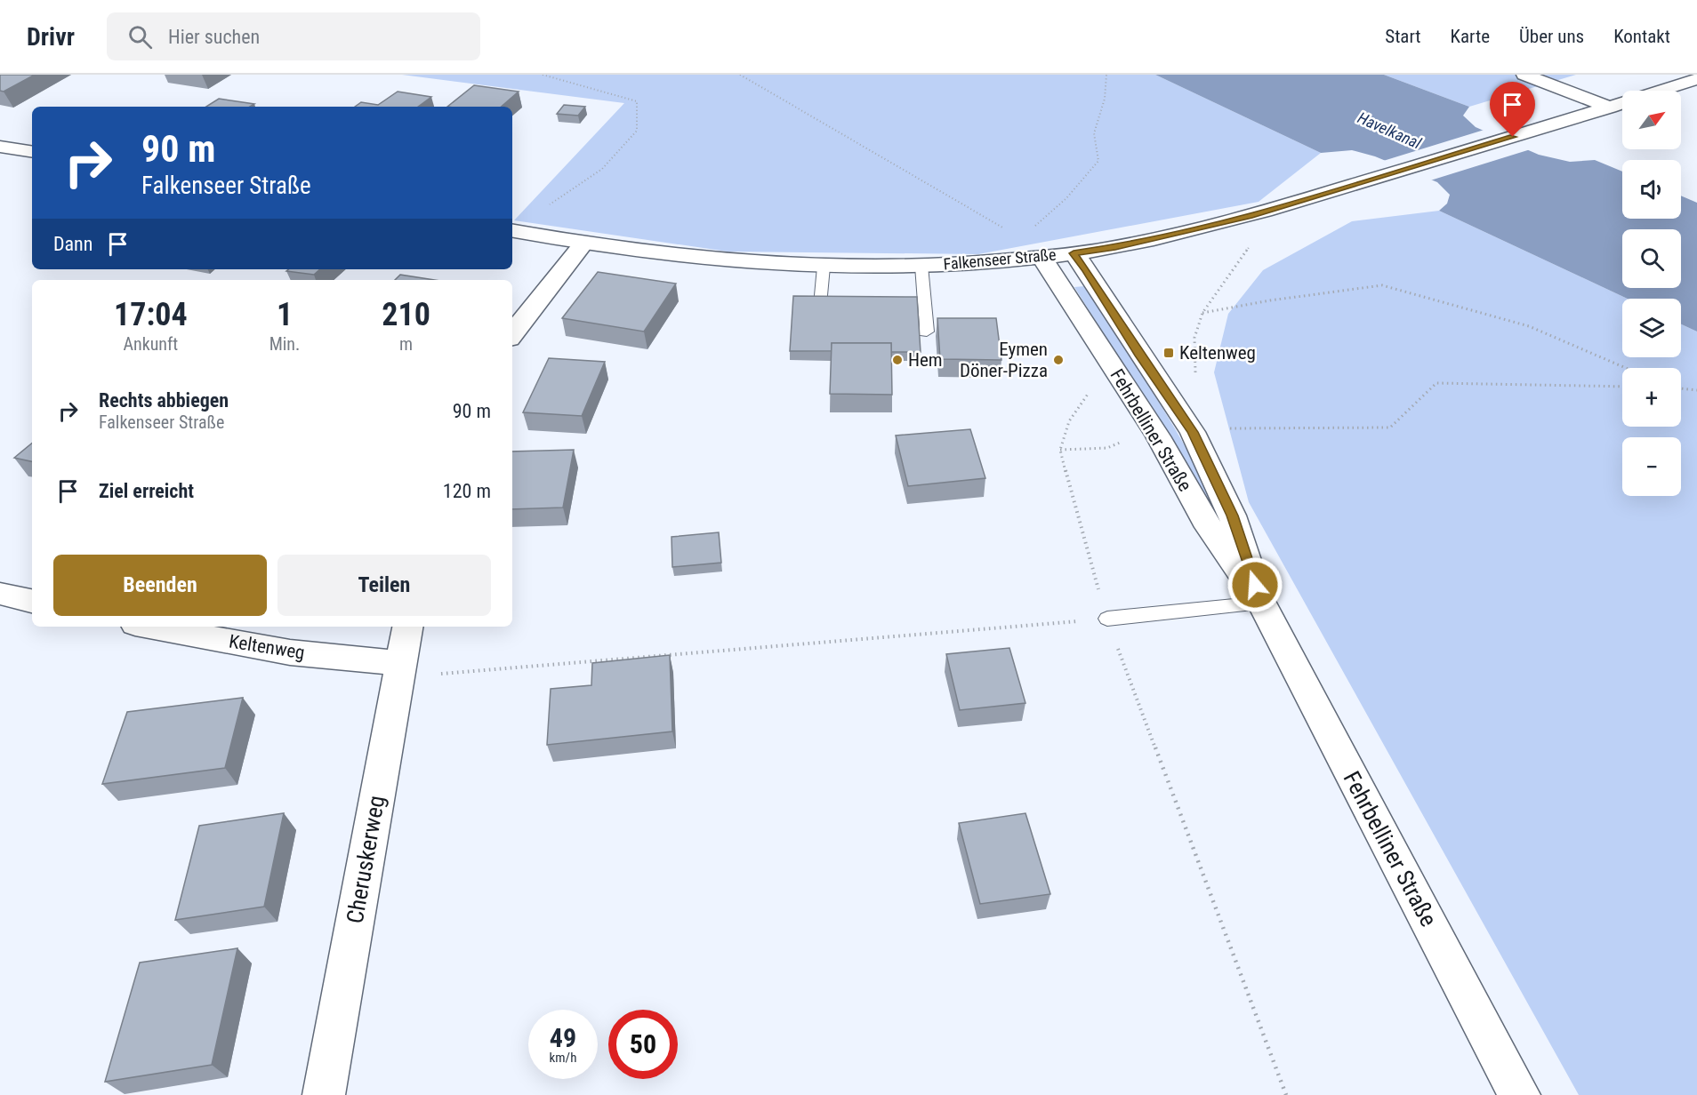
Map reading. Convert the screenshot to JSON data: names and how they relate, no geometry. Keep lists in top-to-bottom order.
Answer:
{
  "streets": {
    "main road": [
      "Falkenseer Straße",
      "Fehrbelliner Straße",
      "Keltenweg",
      "Cheruskerweg"
    ]
  },
  "crossings": [
    ["Falkenseer Straße", "Fehrbelliner Straße"],
    ["Keltenweg", "Cheruskerweg"]
  ],
  "water": ["Havelkanal"],
  "places": {
    "transit": ["Keltenweg"],
    "other": ["Hem", "Eymen Döner-Pizza"]
  },
  "north": "top right",
  "page": {
    "header": "Drivr",
    "search": "Hier suchen",
    "nav": [
      "Start",
      "Karte",
      "Über uns",
      "Kontakt"
    ],
    "map_buttons": ["+", "−"],
    "turn": ["90 m", "Falkenseer Straße"],
    "then": "Dann",
    "eta": [
      "17:04",
      "Ankunft",
      "1",
      "Min.",
      "210",
      "m"
    ],
    "list": [
      {
        "name": "Rechts abbiegen",
        "note": "Falkenseer Straße",
        "value": "90 m"
      },
      {
        "name": "Ziel erreicht",
        "value": "120 m"
      }
    ],
    "buttons": ["Beenden", "Teilen"],
    "speed": "49 km/h",
    "limit": "50"
  }
}
